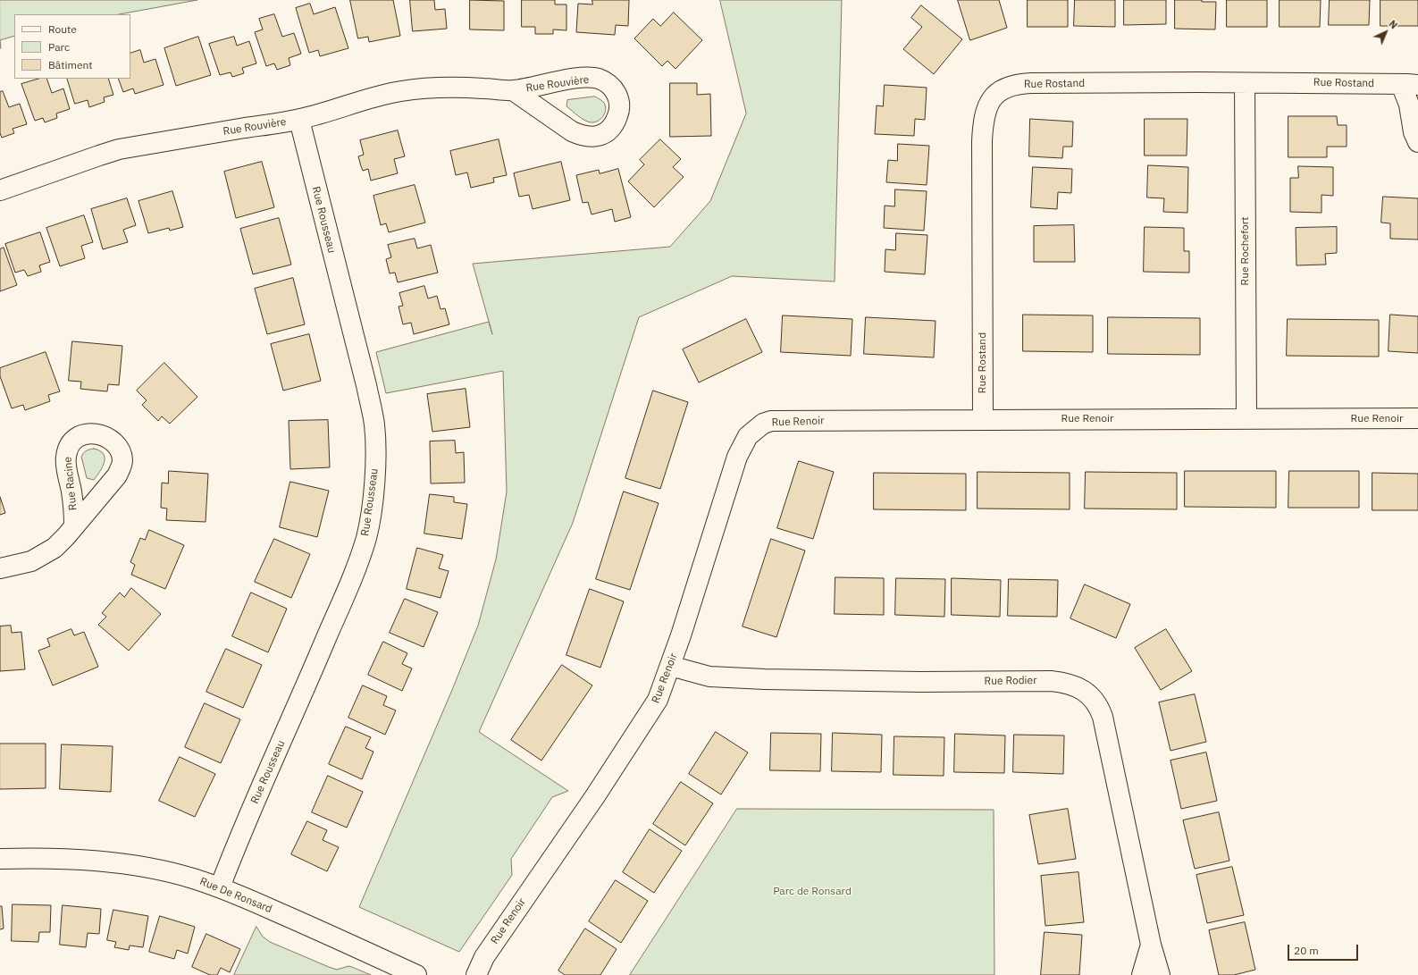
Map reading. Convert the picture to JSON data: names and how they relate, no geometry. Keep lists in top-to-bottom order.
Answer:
{
  "streets": {
    "street": [
      "Rue Rostand",
      "Rue Rouvière",
      "Rue Rousseau",
      "Rue Rochefort",
      "Rue Renoir",
      "Rue Racine",
      "Rue Rodier",
      "Rue De Ronsard"
    ]
  },
  "crossings": [
    ["Rue Rostand", "Rue Rochefort"],
    ["Rue Rostand", "Rue Renoir"],
    ["Rue Rouvière", "Rue Rousseau"],
    ["Rue Rousseau", "Rue De Ronsard"],
    ["Rue Rochefort", "Rue Renoir"],
    ["Rue Renoir", "Rue Rodier"]
  ],
  "parks": ["Parc de Ronsard"],
  "legend": ["Route", "Parc", "Bâtiment"],
  "scale_bar": "20 m",
  "north": "top right"
}
